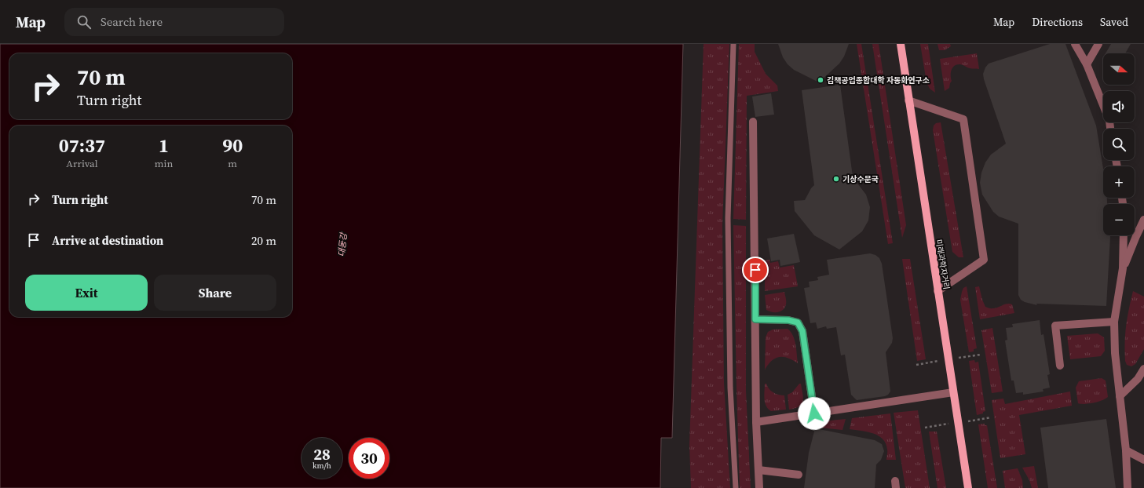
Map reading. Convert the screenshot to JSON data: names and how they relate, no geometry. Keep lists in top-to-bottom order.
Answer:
{
  "streets": {
    "main road": ["미래과학자거리"]
  },
  "water": ["대동강"],
  "places": ["김책공업종합대학 자동화연구소", "기상수문국"],
  "north": "right",
  "page": {
    "header": "Map",
    "search": "Search here",
    "nav": ["Map", "Directions", "Saved"],
    "map_buttons": ["+", "−"],
    "turn": ["70 m", "Turn right"],
    "eta": [
      "07:37",
      "Arrival",
      "1",
      "min",
      "90",
      "m"
    ],
    "list": [
      {
        "name": "Turn right",
        "value": "70 m"
      },
      {
        "name": "Arrive at destination",
        "value": "20 m"
      }
    ],
    "buttons": ["Exit", "Share"],
    "speed": "28 km/h",
    "limit": "30"
  }
}
